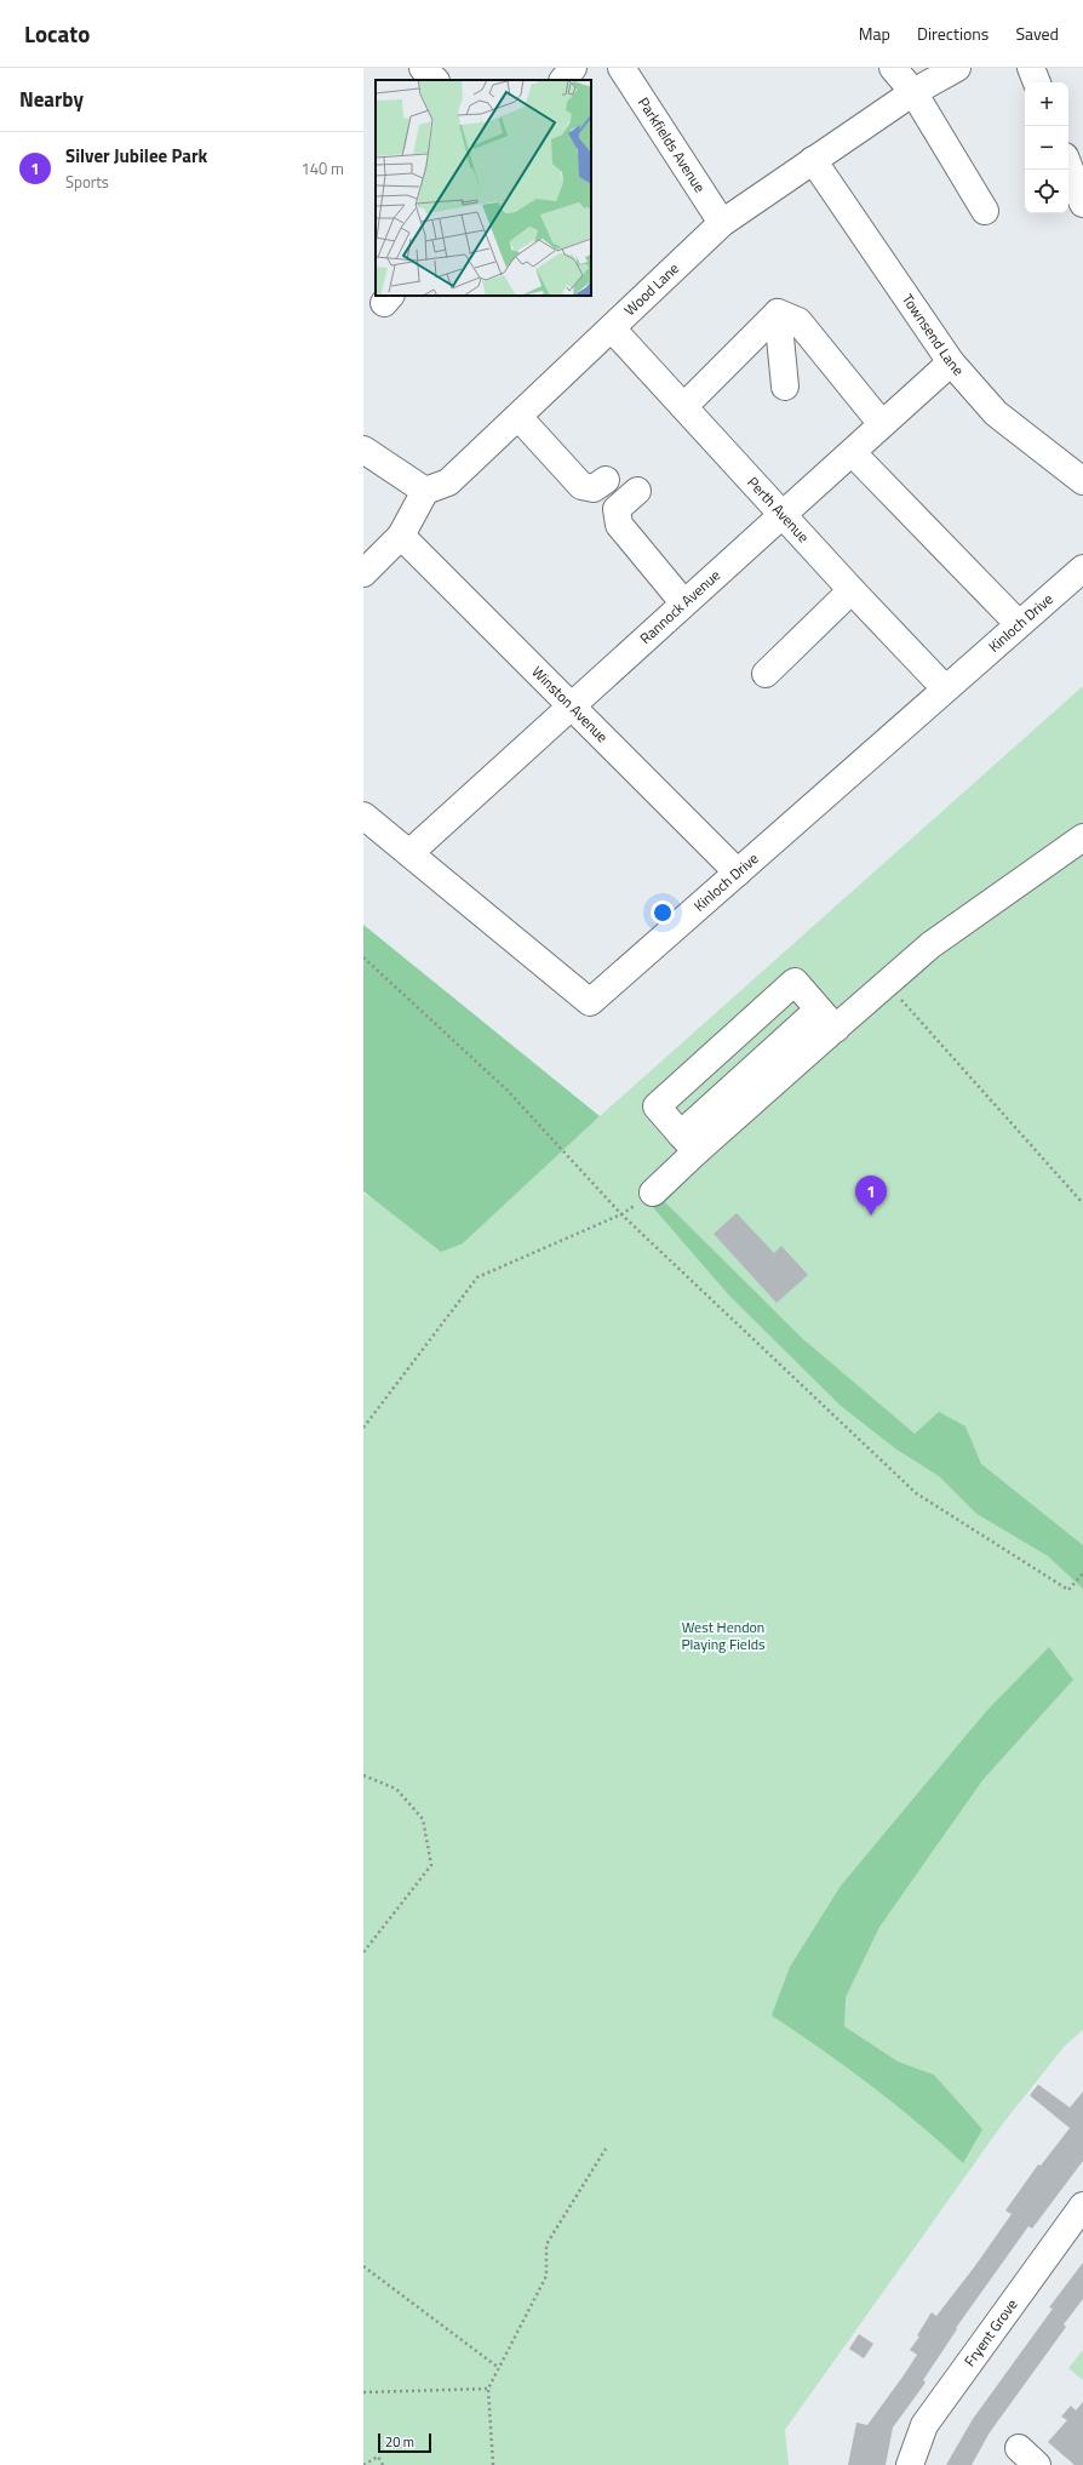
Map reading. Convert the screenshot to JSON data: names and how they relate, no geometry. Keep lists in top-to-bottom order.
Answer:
{
  "streets": {
    "street": [
      "Parkfields Avenue",
      "Wood Lane",
      "Townsend Lane",
      "Perth Avenue",
      "Rannock Avenue",
      "Kinloch Drive",
      "Winston Avenue",
      "Fryent Grove"
    ]
  },
  "crossings": [
    ["Parkfields Avenue", "Wood Lane"],
    ["Wood Lane", "Townsend Lane"],
    ["Wood Lane", "Perth Avenue"],
    ["Townsend Lane", "Rannock Avenue"],
    ["Perth Avenue", "Rannock Avenue"],
    ["Perth Avenue", "Kinloch Drive"],
    ["Rannock Avenue", "Kinloch Drive"],
    ["Rannock Avenue", "Winston Avenue"],
    ["Kinloch Drive", "Winston Avenue"]
  ],
  "parks": ["West Hendon Playing Fields"],
  "scale_bar": "20 m",
  "page": {
    "header": "Locato",
    "nav": ["Map", "Directions", "Saved"],
    "heading": "Nearby",
    "map_buttons": ["+", "−"],
    "list": [
      {
        "mark": "1",
        "name": "Silver Jubilee Park",
        "note": "Sports",
        "value": "140 m"
      }
    ],
    "pins": "1",
    "scale": "20 m"
  }
}
